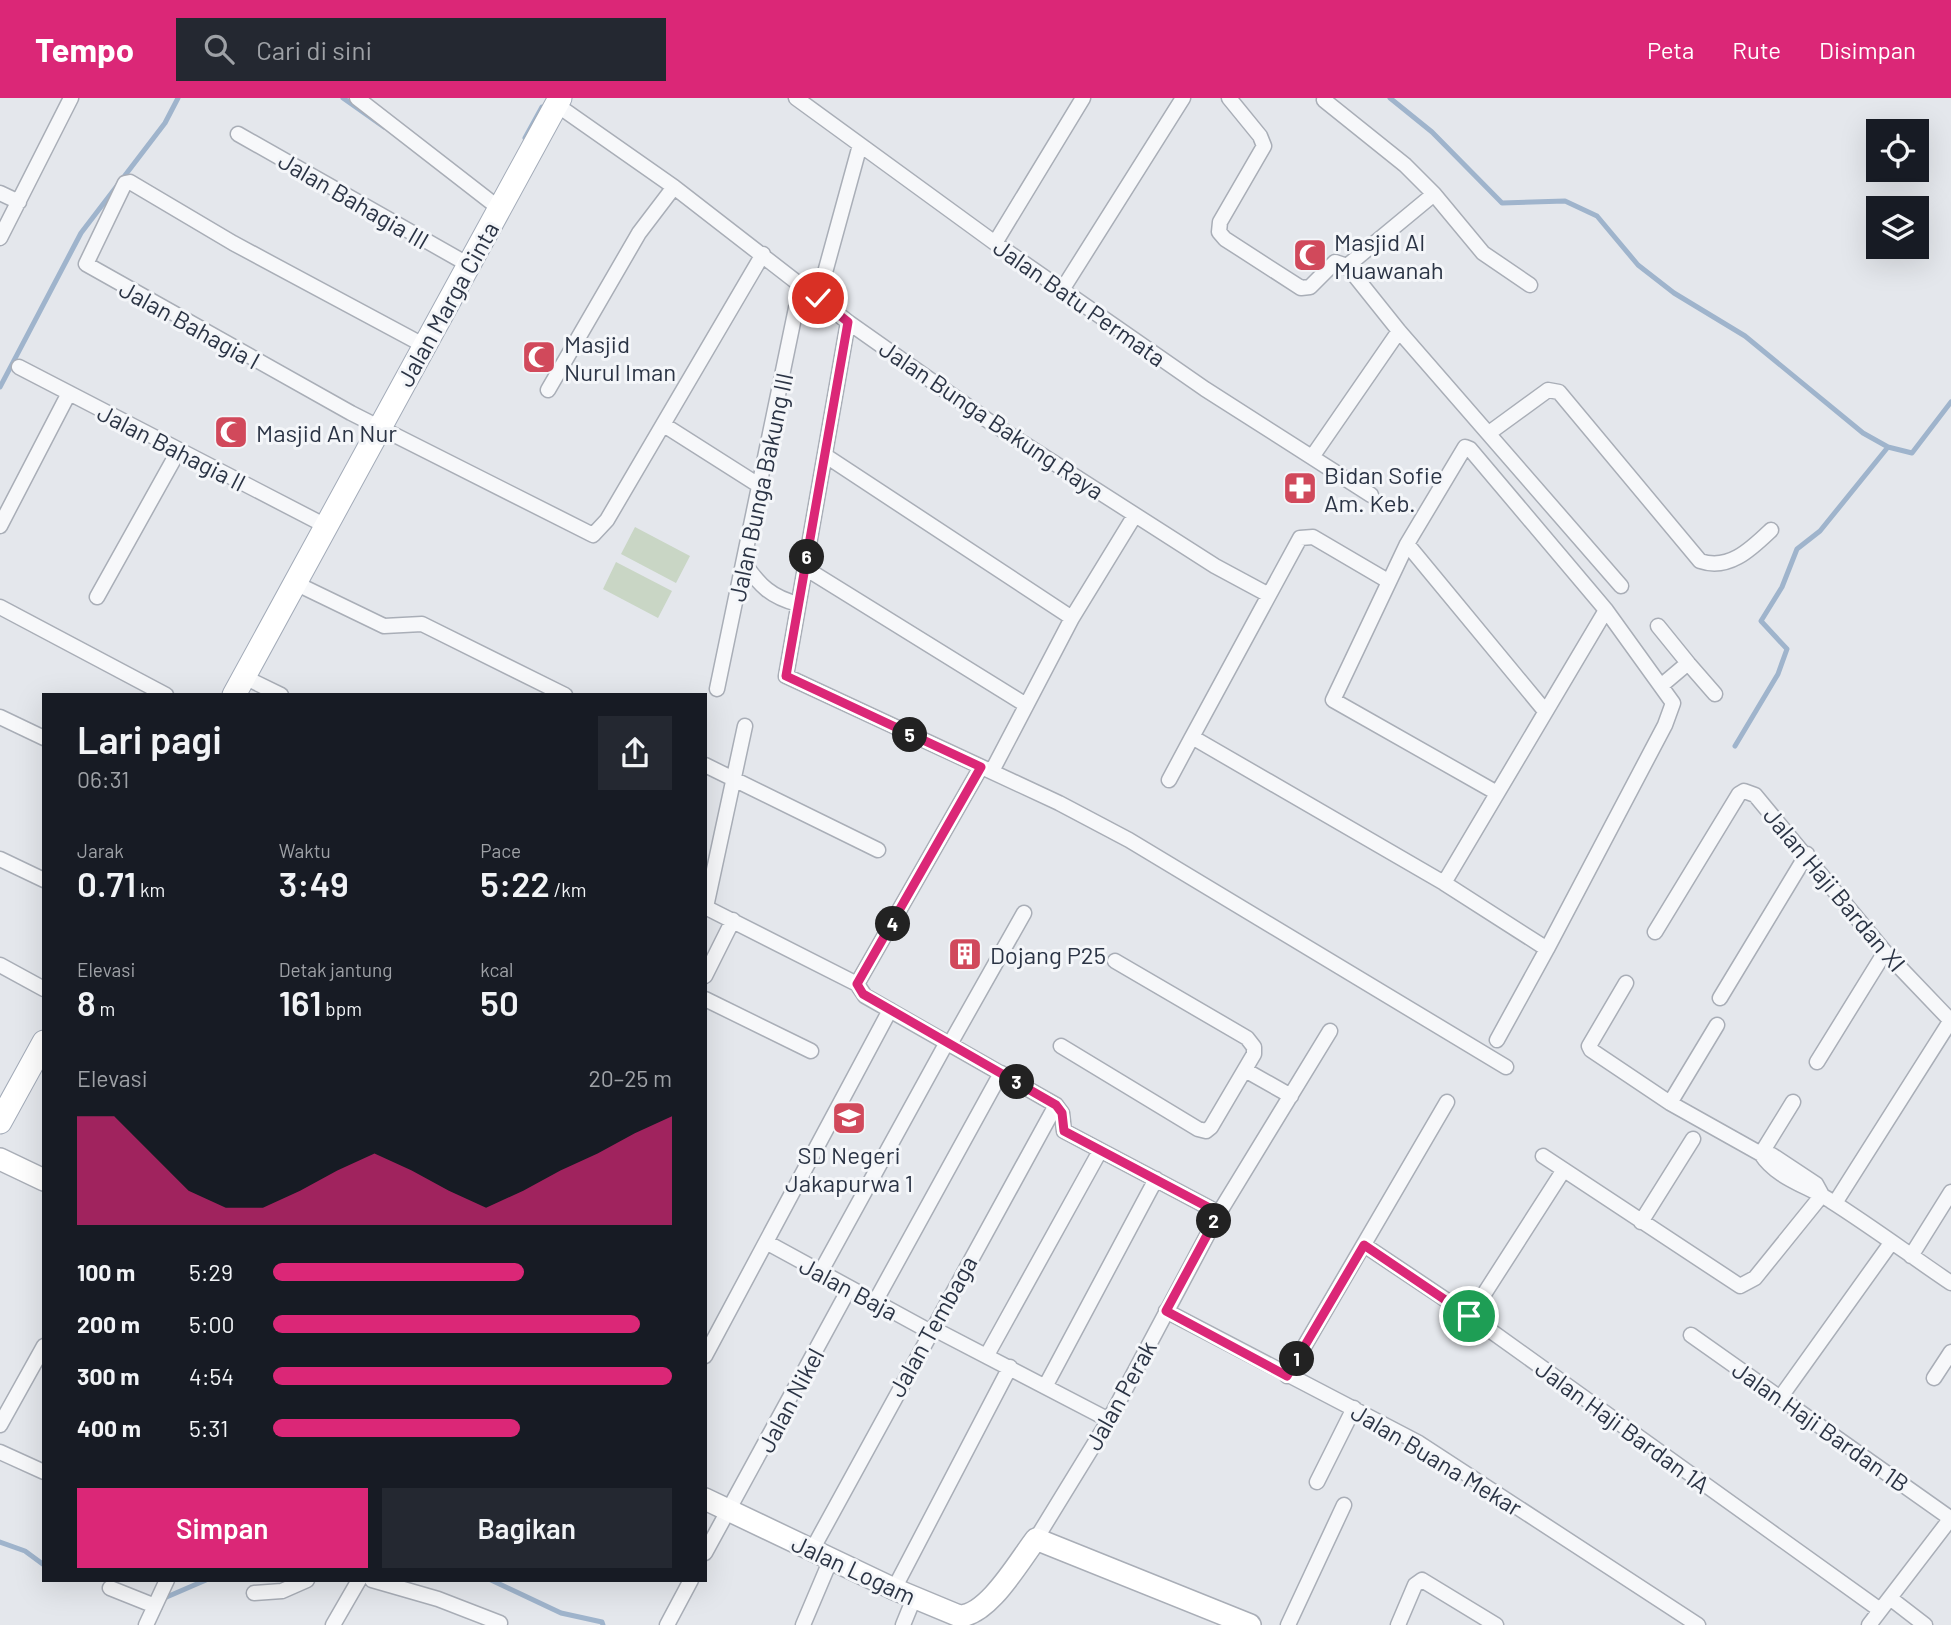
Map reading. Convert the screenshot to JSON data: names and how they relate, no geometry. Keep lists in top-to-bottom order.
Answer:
{
  "streets": {
    "main road": ["Jalan Marga Cinta"],
    "street": [
      "Jalan Bahagia III",
      "Jalan Batu Permata",
      "Jalan Bahagia I",
      "Jalan Bunga Bakung Raya",
      "Jalan Bahagia II",
      "Jalan Bunga Bakung III",
      "Jalan Haji Bardan XI",
      "Jalan Baja",
      "Jalan Tembaga",
      "Jalan Perak",
      "Jalan Nikel",
      "Jalan Haji Bardan 1A",
      "Jalan Haji Bardan 1B",
      "Jalan Buana Mekar",
      "Jalan Logam"
    ]
  },
  "crossings": [
    ["Jalan Bahagia III", "Jalan Marga Cinta"],
    ["Jalan Marga Cinta", "Jalan Bahagia I"],
    ["Jalan Marga Cinta", "Jalan Bunga Bakung Raya"],
    ["Jalan Marga Cinta", "Jalan Bahagia II"],
    ["Jalan Bunga Bakung Raya", "Jalan Bunga Bakung III"],
    ["Jalan Baja", "Jalan Tembaga"],
    ["Jalan Baja", "Jalan Perak"],
    ["Jalan Baja", "Jalan Nikel"],
    ["Jalan Tembaga", "Jalan Logam"],
    ["Jalan Perak", "Jalan Buana Mekar"],
    ["Jalan Perak", "Jalan Logam"],
    ["Jalan Nikel", "Jalan Logam"]
  ],
  "places": {
    "mosque": ["Masjid Al Muawanah", "Masjid Nurul Iman", "Masjid An Nur"],
    "pharmacy": ["Bidan Sofie Am. Keb."],
    "building": ["Dojang P25"],
    "school or university": ["SD Negeri Jakapurwa 1"]
  },
  "page": {
    "header": "Tempo",
    "search": "Cari di sini",
    "nav": ["Peta", "Rute", "Disimpan"],
    "pins": [
      "6",
      "5",
      "4",
      "3",
      "2",
      "1"
    ],
    "heading": ["Lari pagi", "06:31"],
    "stats": [
      ["Jarak", "0.71 km"],
      ["Waktu", "3:49"],
      ["Pace", "5:22 /km"],
      ["Elevasi", "8 m"],
      ["Detak jantung", "161 bpm"],
      ["kcal", "50"]
    ],
    "chart": ["Elevasi", "20–25 m"],
    "list": [
      {
        "name": "100 m",
        "note": "5:29"
      },
      {
        "name": "200 m",
        "note": "5:00"
      },
      {
        "name": "300 m",
        "note": "4:54"
      },
      {
        "name": "400 m",
        "note": "5:31"
      }
    ],
    "buttons": ["Simpan", "Bagikan"]
  }
}
